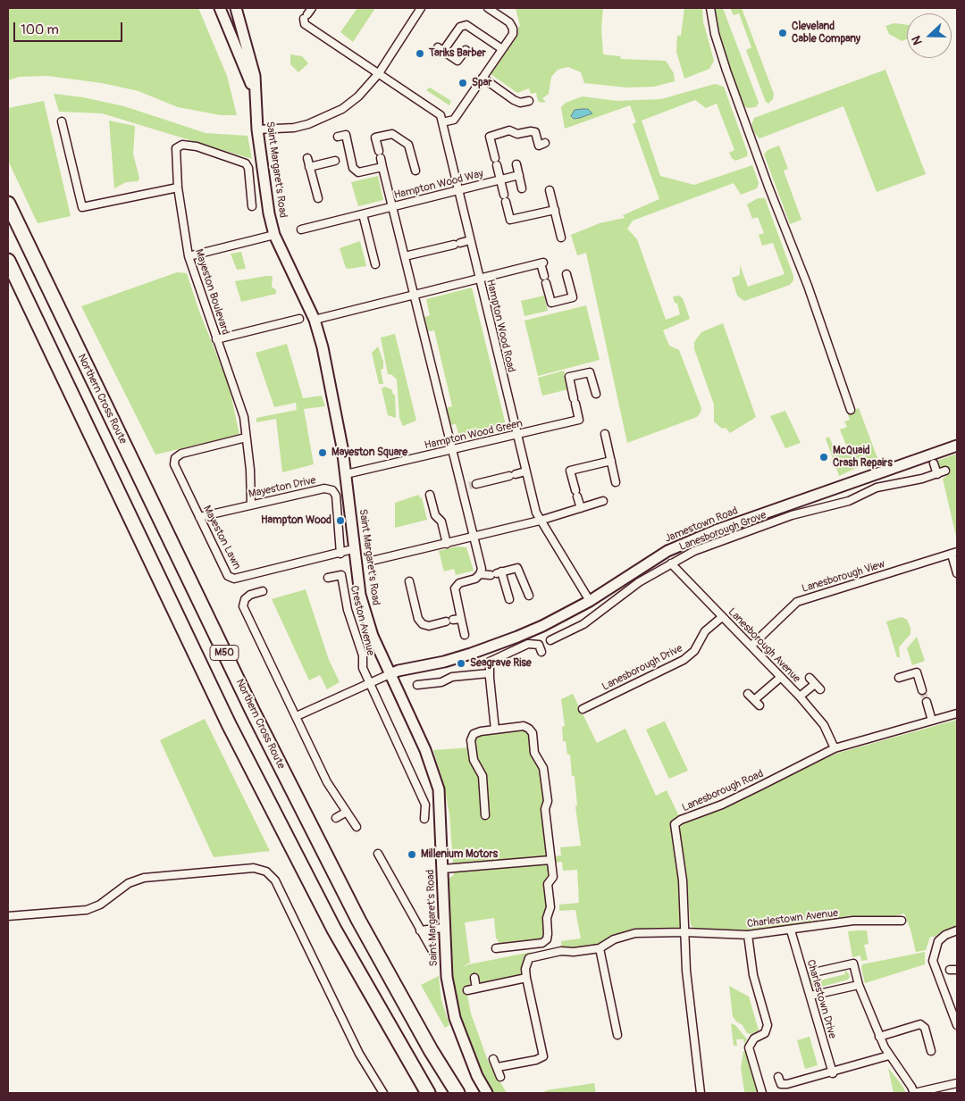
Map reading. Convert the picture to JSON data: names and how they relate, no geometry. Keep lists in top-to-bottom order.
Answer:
{
  "streets": {
    "highway": ["Northern Cross Route", "M50"],
    "main road": ["Saint Margaret's Road", "Jamestown Road"],
    "street": [
      "Hampton Wood Way",
      "Mayeston Boulevard",
      "Hampton Wood Road",
      "Hampton Wood Green",
      "Mayeston Drive",
      "Lanesborough Grove",
      "Mayeston Lawn",
      "Lanesborough View",
      "Creston Avenue",
      "Lanesborough Avenue",
      "Lanesborough Drive",
      "Lanesborough Road",
      "Charlestown Avenue",
      "Charlestown Drive"
    ]
  },
  "crossings": [
    ["Saint Margaret's Road", "Hampton Wood Green"],
    ["Saint Margaret's Road", "Jamestown Road"],
    ["Saint Margaret's Road", "Mayeston Lawn"],
    ["Hampton Wood Way", "Hampton Wood Road"],
    ["Mayeston Boulevard", "Mayeston Drive"],
    ["Mayeston Boulevard", "Mayeston Lawn"],
    ["Hampton Wood Road", "Hampton Wood Green"],
    ["Hampton Wood Road", "Jamestown Road"],
    ["Mayeston Drive", "Mayeston Lawn"],
    ["Lanesborough Grove", "Lanesborough Avenue"],
    ["Lanesborough View", "Lanesborough Avenue"],
    ["Lanesborough Avenue", "Lanesborough Drive"],
    ["Lanesborough Avenue", "Lanesborough Road"],
    ["Lanesborough Road", "Charlestown Avenue"],
    ["Charlestown Avenue", "Charlestown Drive"]
  ],
  "places": [
    "Cleveland Cable Company",
    "Tariks Barber",
    "Spar",
    "Mayeston Square",
    "McQuaid Crash Repairs",
    "Hampton Wood",
    "Seagrave Rise",
    "Millenium Motors"
  ],
  "scale_bar": "100 m",
  "north": "left"
}
